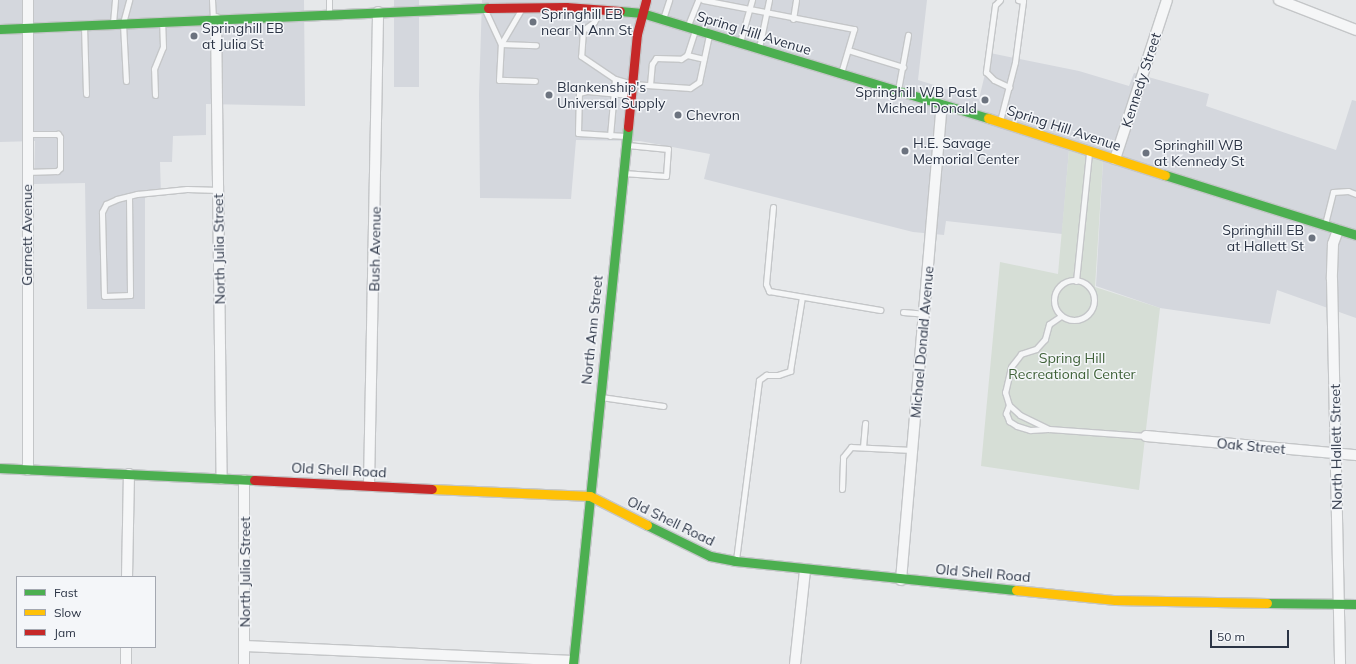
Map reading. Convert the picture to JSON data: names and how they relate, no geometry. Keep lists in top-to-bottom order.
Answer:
{
  "streets": {
    "street": [
      "Spring Hill Avenue",
      "Kennedy Street",
      "Garnett Avenue",
      "North Julia Street",
      "Bush Avenue",
      "North Ann Street",
      "Michael Donald Avenue",
      "Oak Street",
      "North Hallett Street",
      "Old Shell Road"
    ]
  },
  "crossings": [
    ["Spring Hill Avenue", "Kennedy Street"],
    ["Spring Hill Avenue", "Garnett Avenue"],
    ["Spring Hill Avenue", "North Julia Street"],
    ["Spring Hill Avenue", "Bush Avenue"],
    ["Spring Hill Avenue", "North Ann Street"],
    ["Spring Hill Avenue", "Michael Donald Avenue"],
    ["Spring Hill Avenue", "North Hallett Street"],
    ["Garnett Avenue", "Old Shell Road"],
    ["North Julia Street", "Old Shell Road"],
    ["Bush Avenue", "Old Shell Road"],
    ["North Ann Street", "Old Shell Road"],
    ["Michael Donald Avenue", "Old Shell Road"],
    ["Oak Street", "North Hallett Street"],
    ["North Hallett Street", "Old Shell Road"]
  ],
  "parks": ["Spring Hill Recreational Center"],
  "places": [
    "Springhill EB near N Ann St",
    "Springhill EB at Julia St",
    "Blankenship's Universal Supply",
    "Springhill WB Past Micheal Donald",
    "Chevron",
    "H.E. Savage Memorial Center",
    "Springhill WB at Kennedy St",
    "Springhill EB at Hallett St"
  ],
  "legend": ["Fast", "Slow", "Jam"],
  "scale_bar": "50 m"
}
